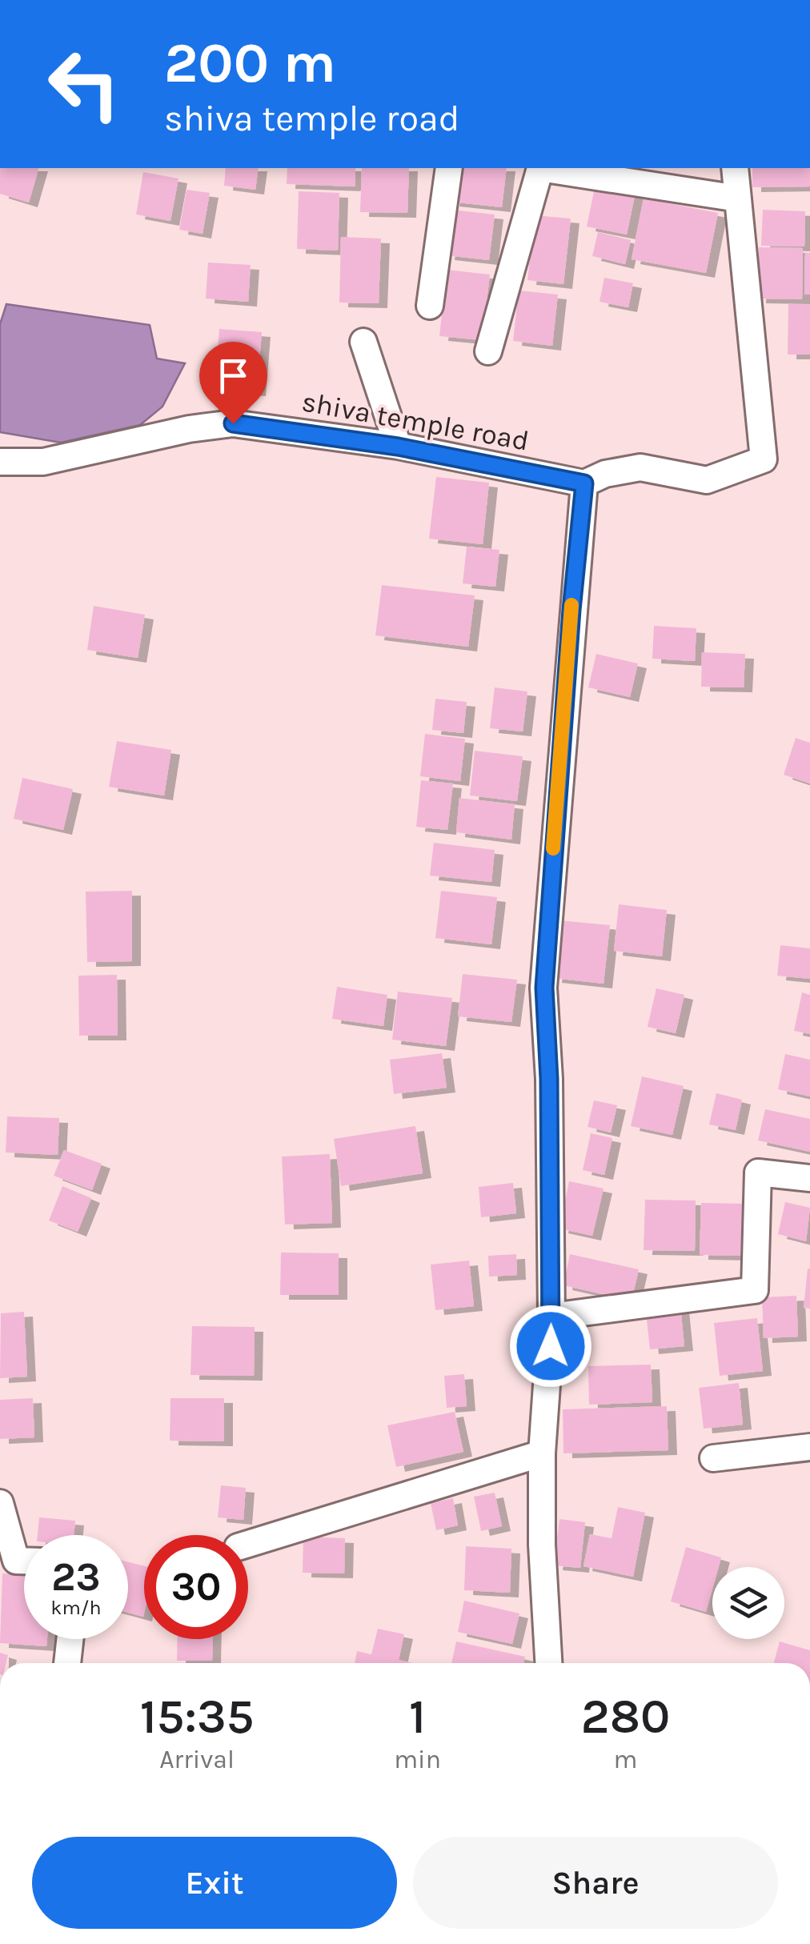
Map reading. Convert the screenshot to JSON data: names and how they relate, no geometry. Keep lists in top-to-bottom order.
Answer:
{
  "streets": {
    "street": ["shiva temple road"]
  },
  "page": {
    "turn": ["200 m", "shiva temple road"],
    "speed": "23 km/h",
    "limit": "30",
    "eta": [
      "15:35",
      "Arrival",
      "1",
      "min",
      "280",
      "m"
    ],
    "buttons": ["Exit", "Share"]
  }
}
